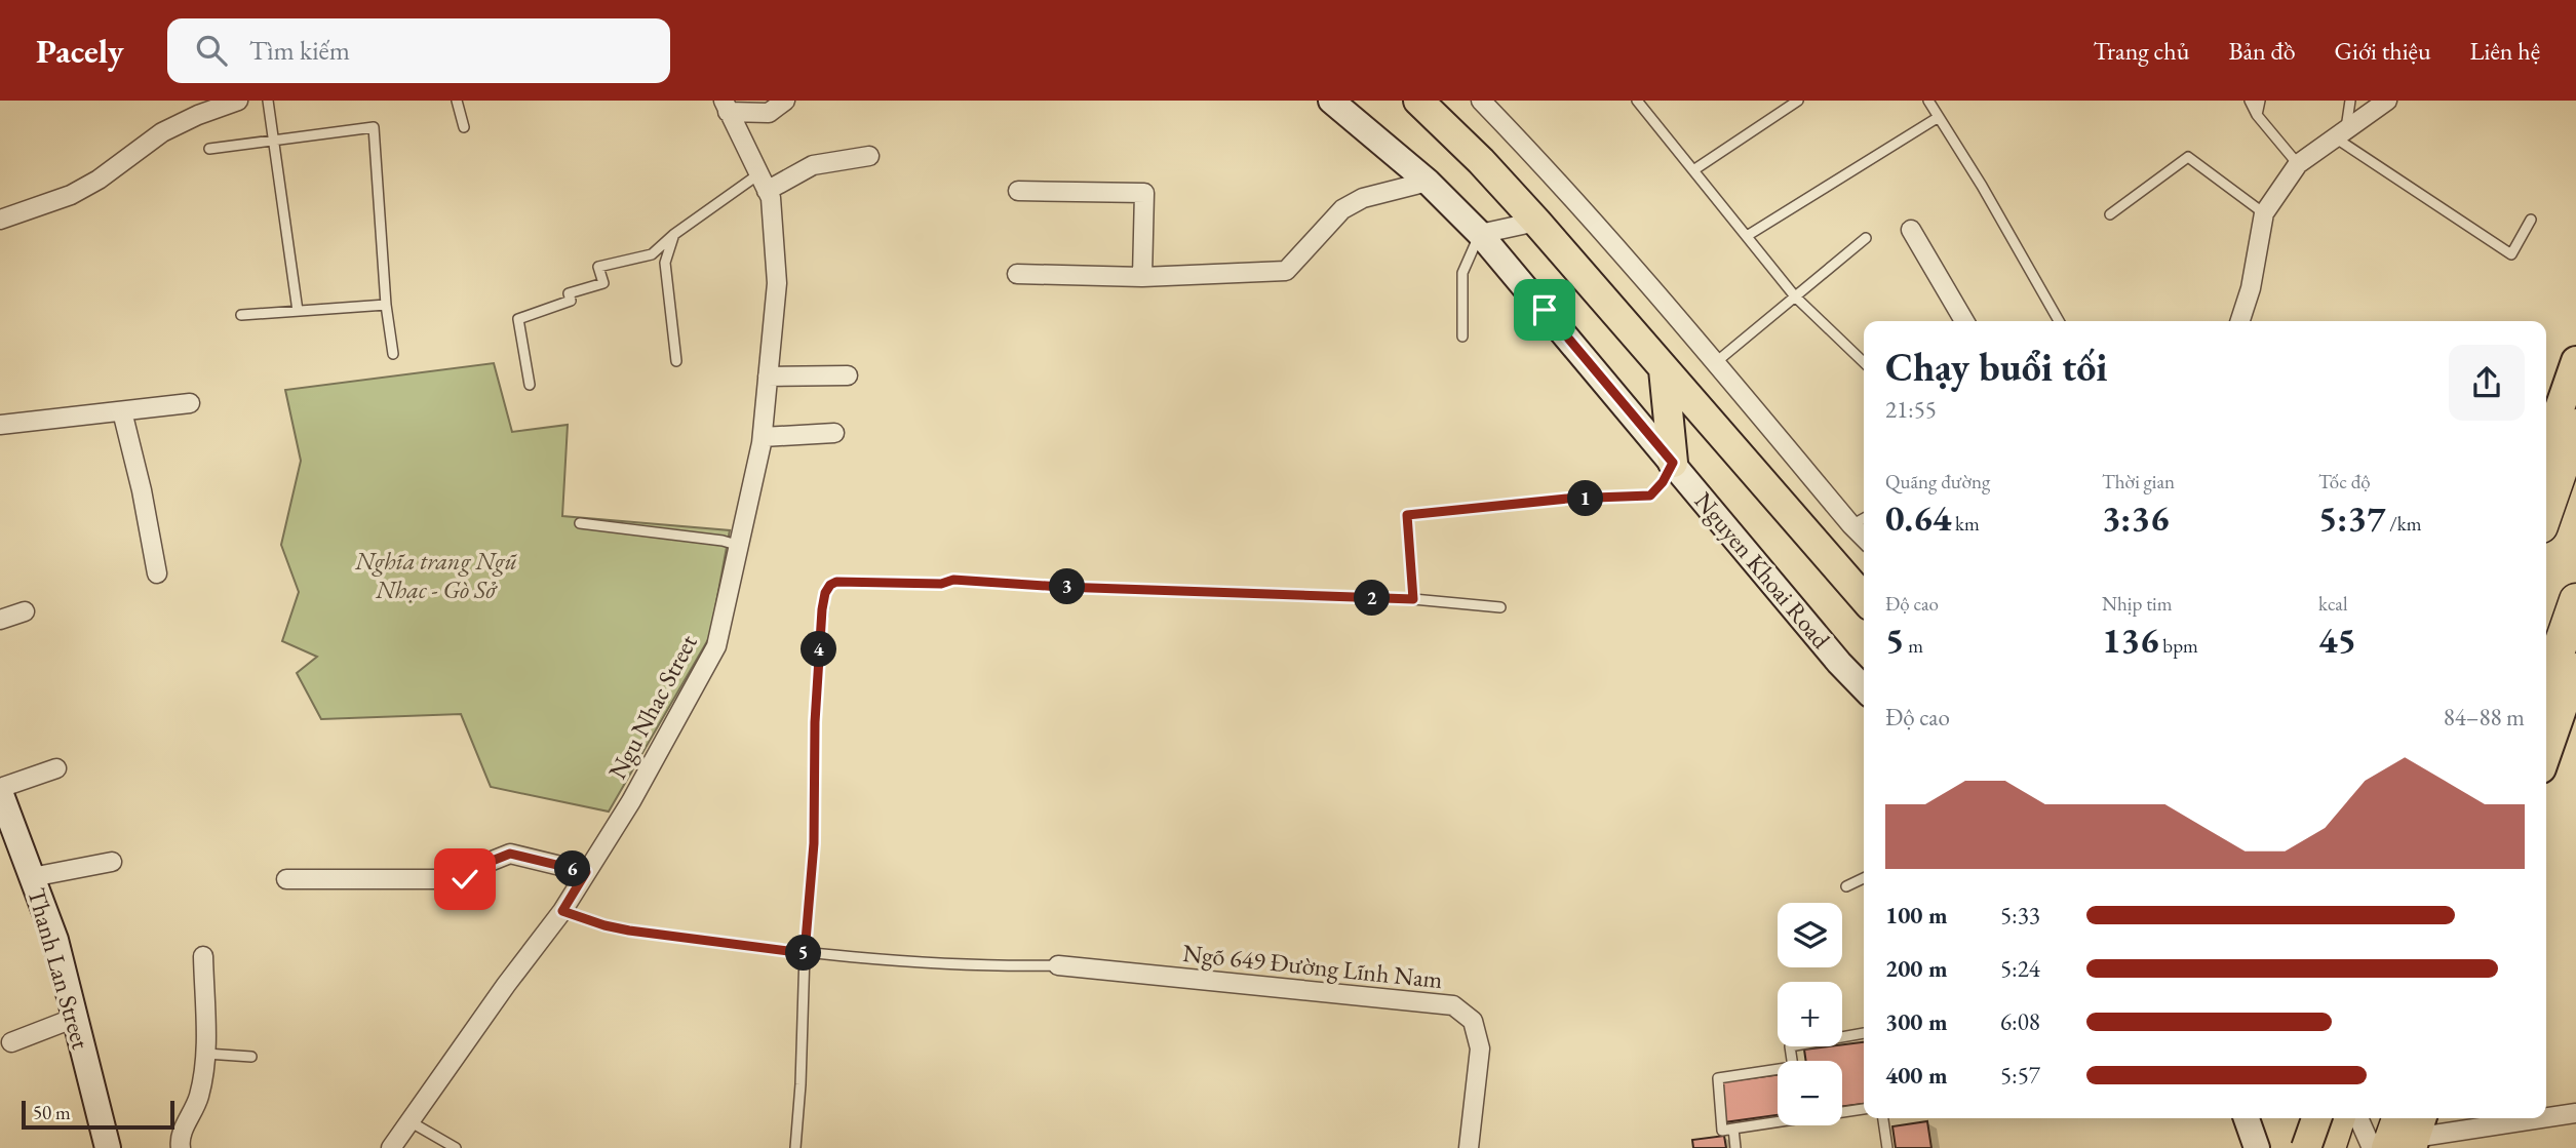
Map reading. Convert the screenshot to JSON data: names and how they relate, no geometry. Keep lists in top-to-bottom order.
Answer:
{
  "streets": {
    "street": [
      "Nguyen Khoai Road",
      "Ngu Nhac Street",
      "Ngõ 649 Đường Lĩnh Nam",
      "Thanh Lan Street"
    ]
  },
  "parks": ["Nghĩa trang Ngũ Nhạc - Gò Sở"],
  "scale_bar": "50 m",
  "page": {
    "header": "Pacely",
    "search": "Tìm kiếm",
    "nav": [
      "Trang chủ",
      "Bản đồ",
      "Giới thiệu",
      "Liên hệ"
    ],
    "heading": ["Chạy buổi tối", "21:55"],
    "stats": [
      ["Quãng đường", "0.64 km"],
      ["Thời gian", "3:36"],
      ["Tốc độ", "5:37 /km"],
      ["Độ cao", "5 m"],
      ["Nhịp tim", "136 bpm"],
      ["kcal", "45"]
    ],
    "pins": [
      "1",
      "3",
      "2",
      "4",
      "6",
      "5"
    ],
    "chart": ["Độ cao", "84–88 m"],
    "list": [
      {
        "name": "100 m",
        "note": "5:33"
      },
      {
        "name": "200 m",
        "note": "5:24"
      },
      {
        "name": "300 m",
        "note": "6:08"
      },
      {
        "name": "400 m",
        "note": "5:57"
      }
    ],
    "map_buttons": ["+", "−"],
    "scale": "50 m"
  }
}
